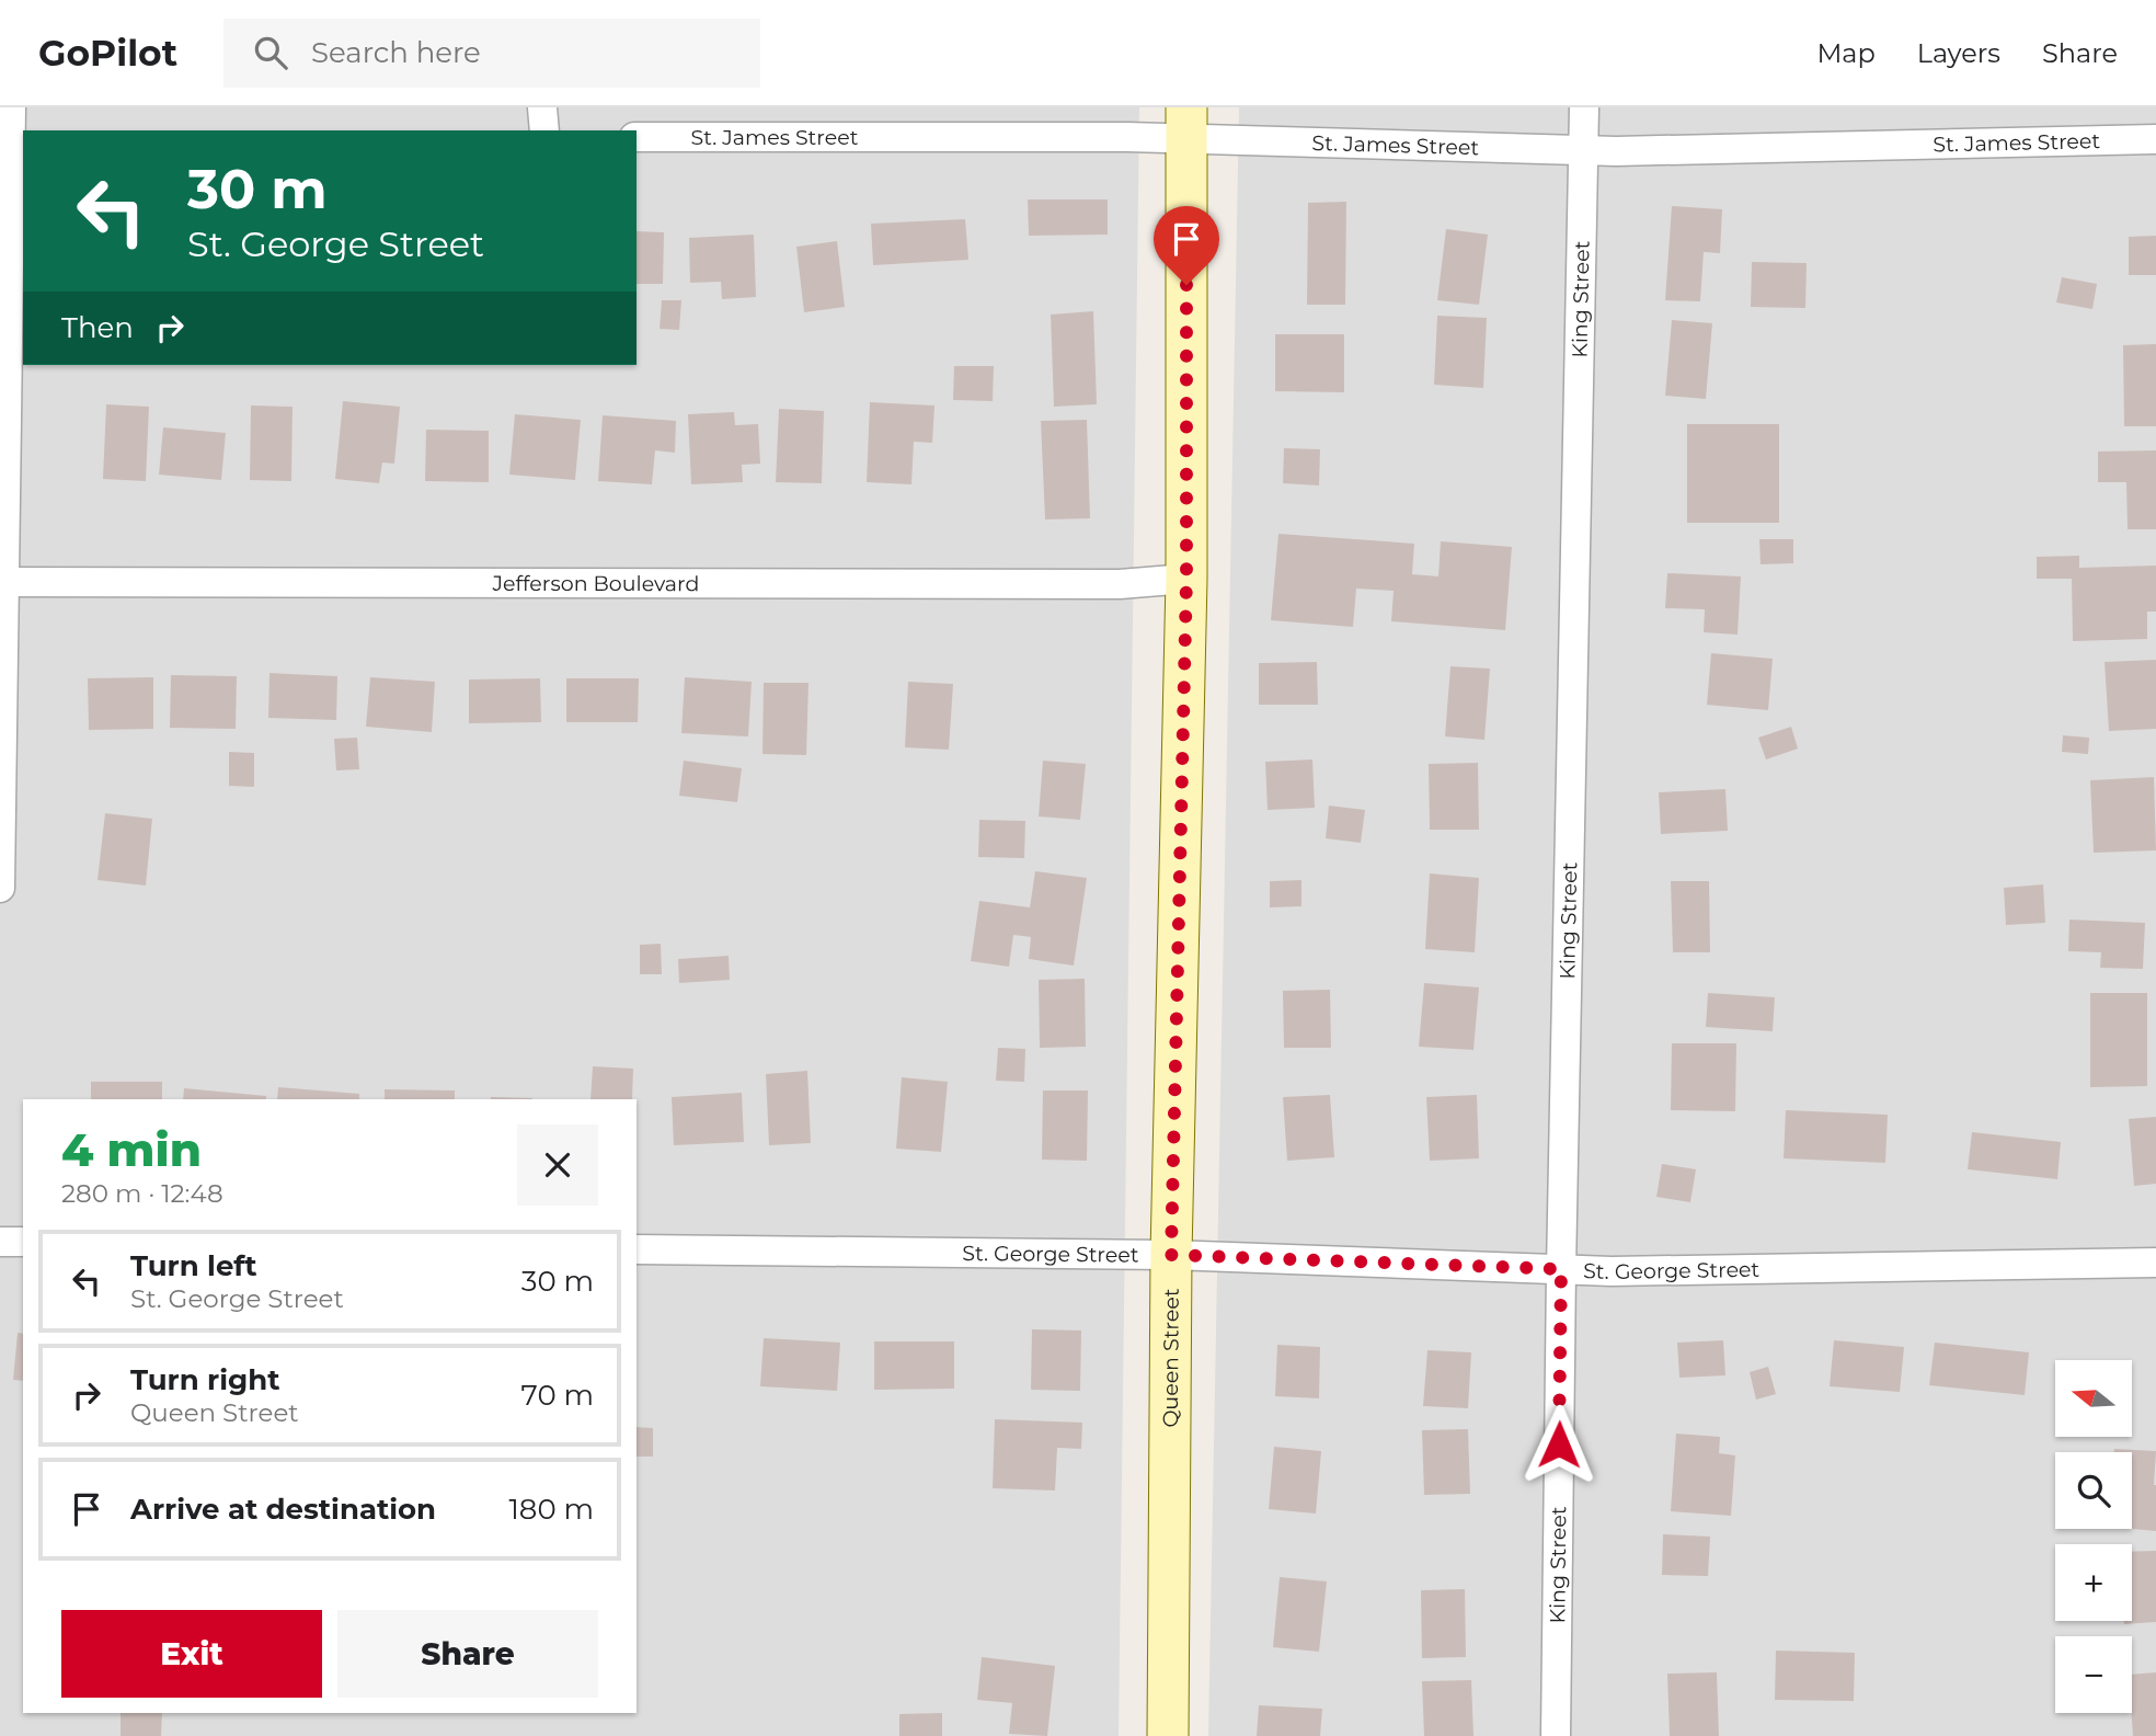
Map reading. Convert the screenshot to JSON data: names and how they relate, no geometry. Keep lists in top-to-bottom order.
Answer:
{
  "streets": {
    "main road": ["Queen Street"],
    "street": [
      "St. James Street",
      "King Street",
      "Jefferson Boulevard",
      "St. George Street"
    ]
  },
  "crossings": [
    ["St. James Street", "King Street"],
    ["St. James Street", "Queen Street"],
    ["King Street", "St. George Street"],
    ["Jefferson Boulevard", "Queen Street"],
    ["St. George Street", "Queen Street"]
  ],
  "north": "left",
  "page": {
    "header": "GoPilot",
    "search": "Search here",
    "nav": ["Map", "Layers", "Share"],
    "turn": ["30 m", "St. George Street"],
    "then": "Then",
    "heading": ["4 min", "280 m · 12:48"],
    "list": [
      {
        "name": "Turn left",
        "note": "St. George Street",
        "value": "30 m"
      },
      {
        "name": "Turn right",
        "note": "Queen Street",
        "value": "70 m"
      },
      {
        "name": "Arrive at destination",
        "value": "180 m"
      }
    ],
    "map_buttons": ["+", "−"],
    "buttons": ["Exit", "Share"]
  }
}
